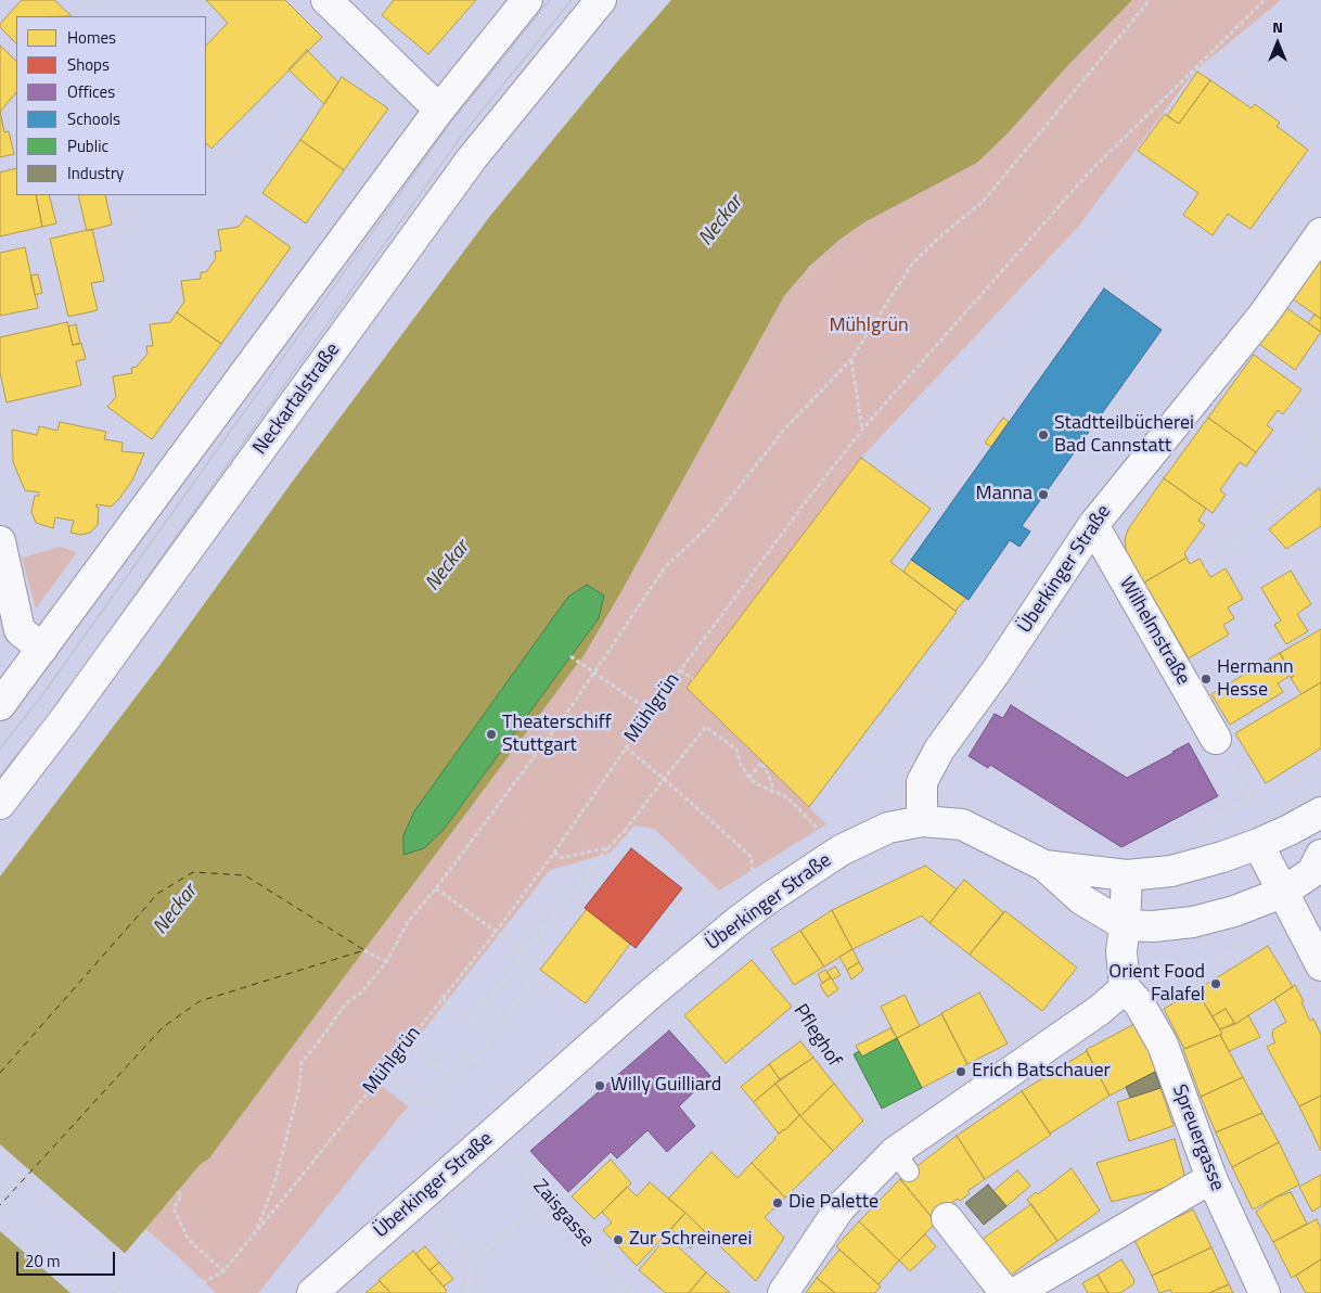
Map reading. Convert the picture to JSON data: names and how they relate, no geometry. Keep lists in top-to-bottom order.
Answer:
{
  "streets": {
    "main road": [
      "Neckartalstraße",
      "Überkinger Straße",
      "Wilhelmstraße",
      "Spreuergasse"
    ],
    "path": ["Mühlgrün", "Pfleghof", "Zaisgasse"]
  },
  "crossings": [
    ["Überkinger Straße", "Wilhelmstraße"],
    ["Überkinger Straße", "Pfleghof"],
    ["Überkinger Straße", "Zaisgasse"]
  ],
  "water": ["Neckar"],
  "parks": ["Mühlgrün"],
  "places": [
    "Stadtteilbücherei Bad Cannstatt",
    "Manna",
    "Hermann Hesse",
    "Theaterschiff Stuttgart",
    "Orient Food Falafel",
    "Erich Batschauer",
    "Willy Guilliard",
    "Die Palette",
    "Zur Schreinerei"
  ],
  "legend": [
    "Homes",
    "Shops",
    "Offices",
    "Schools",
    "Public",
    "Industry"
  ],
  "scale_bar": "20 m",
  "north": "top"
}
